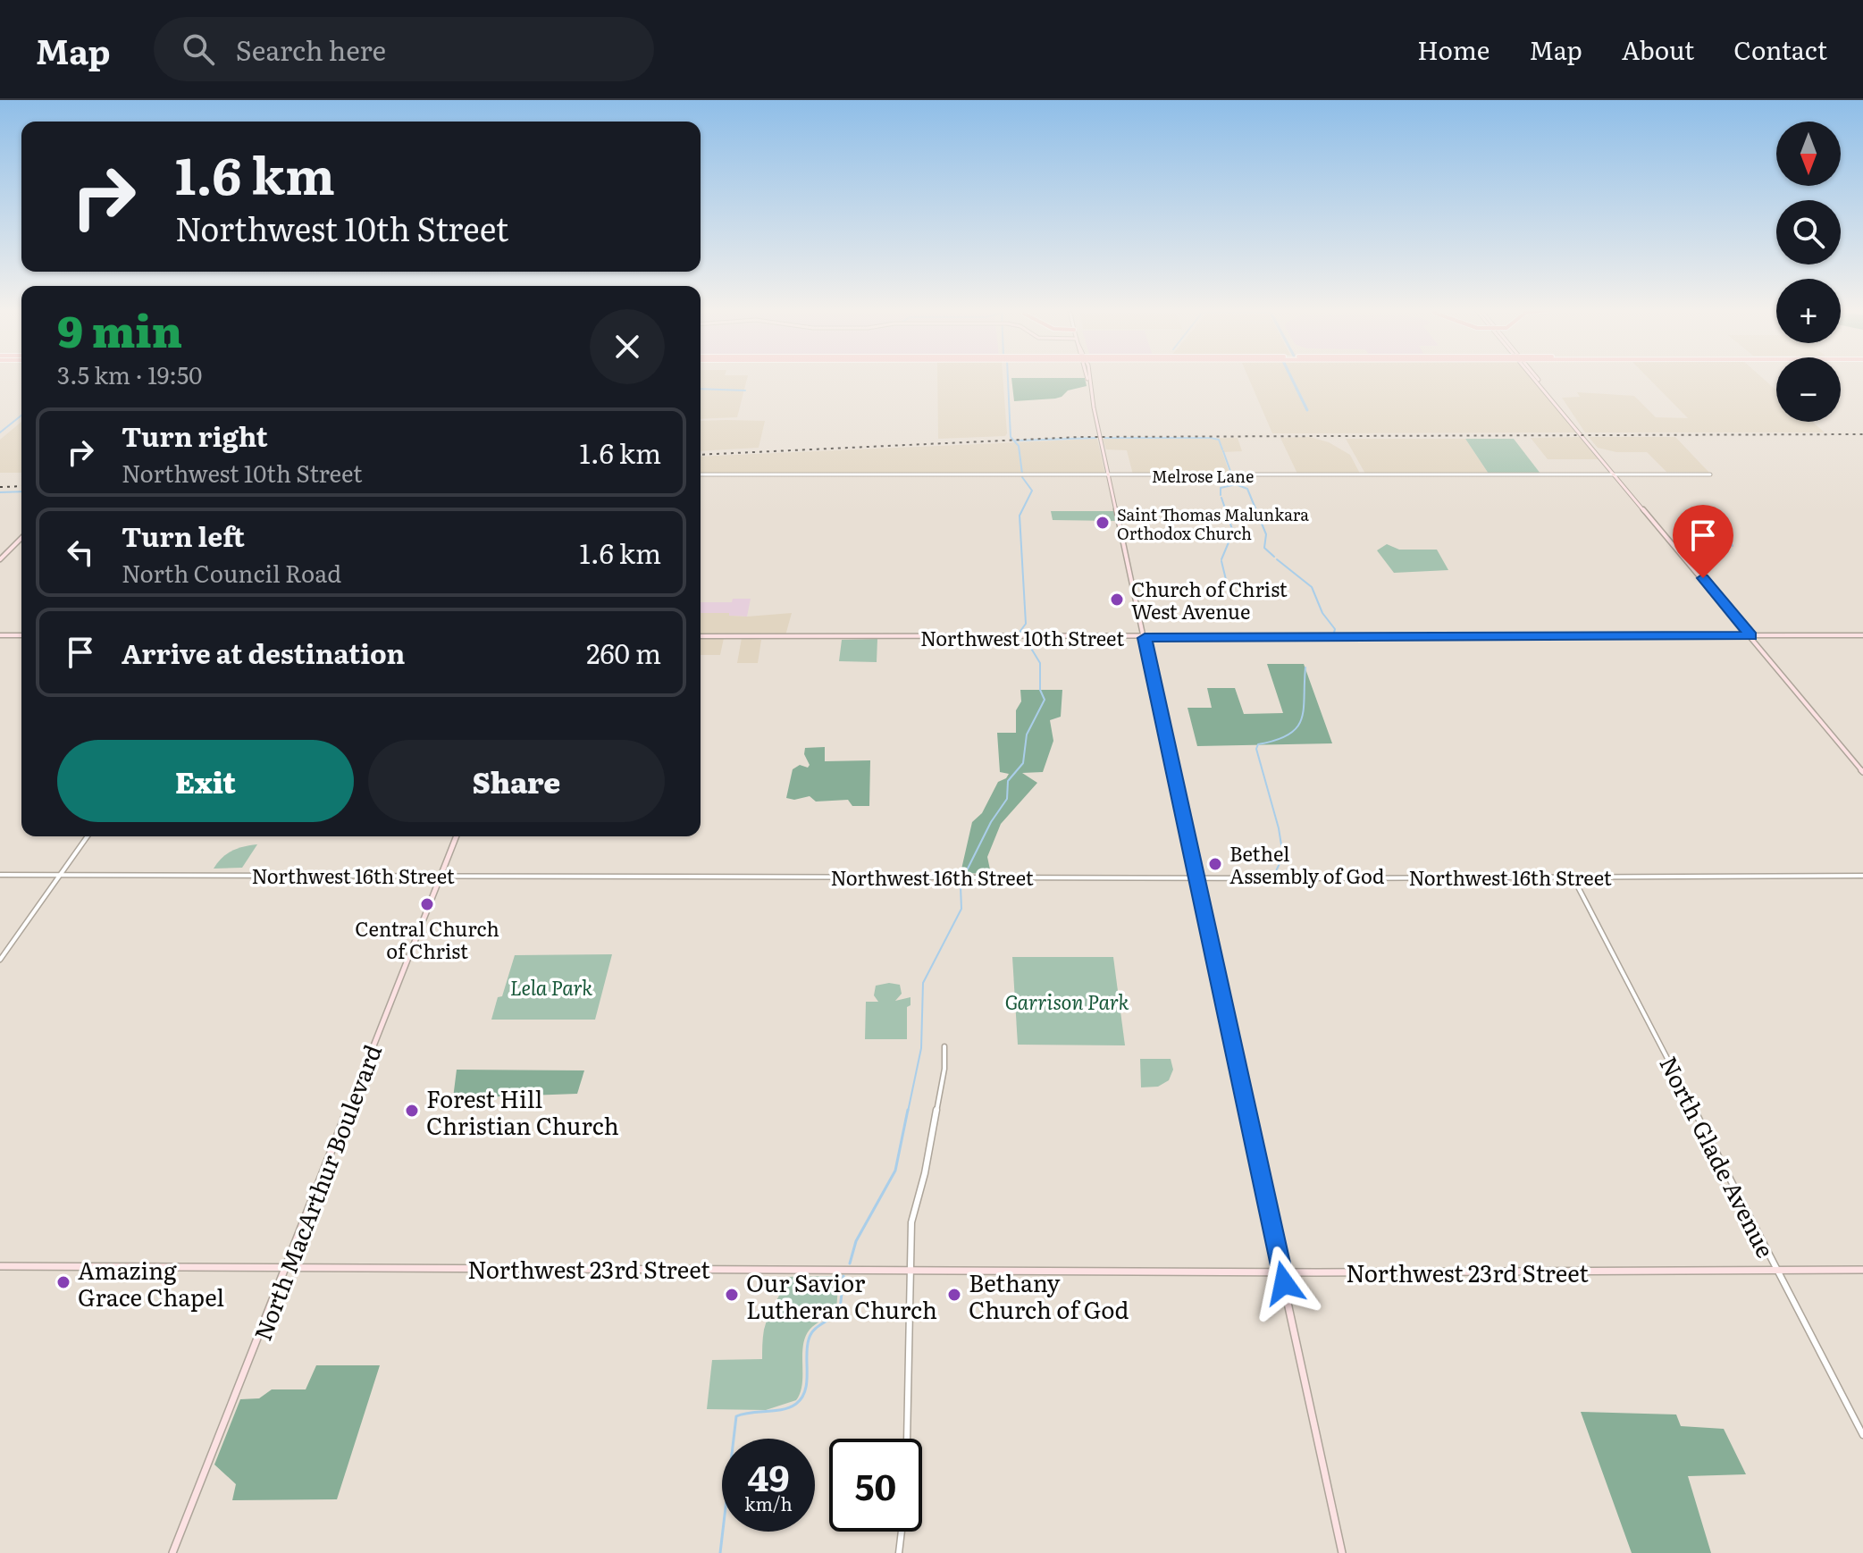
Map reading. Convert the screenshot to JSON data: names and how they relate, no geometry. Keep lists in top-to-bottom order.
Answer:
{
  "streets": {
    "main road": ["Northwest 10th Street", "North MacArthur Boulevard", "Northwest 23rd Street"],
    "street": ["Melrose Lane", "Northwest 16th Street", "North Glade Avenue"]
  },
  "crossings": [
    ["Northwest 16th Street", "North Glade Avenue"],
    ["Northwest 16th Street", "North MacArthur Boulevard"],
    ["North Glade Avenue", "Northwest 23rd Street"],
    ["North MacArthur Boulevard", "Northwest 23rd Street"]
  ],
  "parks": ["Lela Park", "Garrison Park"],
  "places": [
    "Saint Thomas Malunkara Orthodox Church",
    "Church of Christ West Avenue",
    "Bethel Assembly of God",
    "Central Church of Christ",
    "Forest Hill Christian Church",
    "Amazing Grace Chapel",
    "Our Savior Lutheran Church",
    "Bethany Church of God"
  ],
  "north": "bottom",
  "page": {
    "header": "Map",
    "search": "Search here",
    "nav": [
      "Home",
      "Map",
      "About",
      "Contact"
    ],
    "map_buttons": ["+", "−"],
    "turn": ["1.6 km", "Northwest 10th Street"],
    "heading": ["9 min", "3.5 km · 19:50"],
    "list": [
      {
        "name": "Turn right",
        "note": "Northwest 10th Street",
        "value": "1.6 km"
      },
      {
        "name": "Turn left",
        "note": "North Council Road",
        "value": "1.6 km"
      },
      {
        "name": "Arrive at destination",
        "value": "260 m"
      }
    ],
    "buttons": ["Exit", "Share"],
    "speed": "49 km/h",
    "limit": "50"
  }
}
